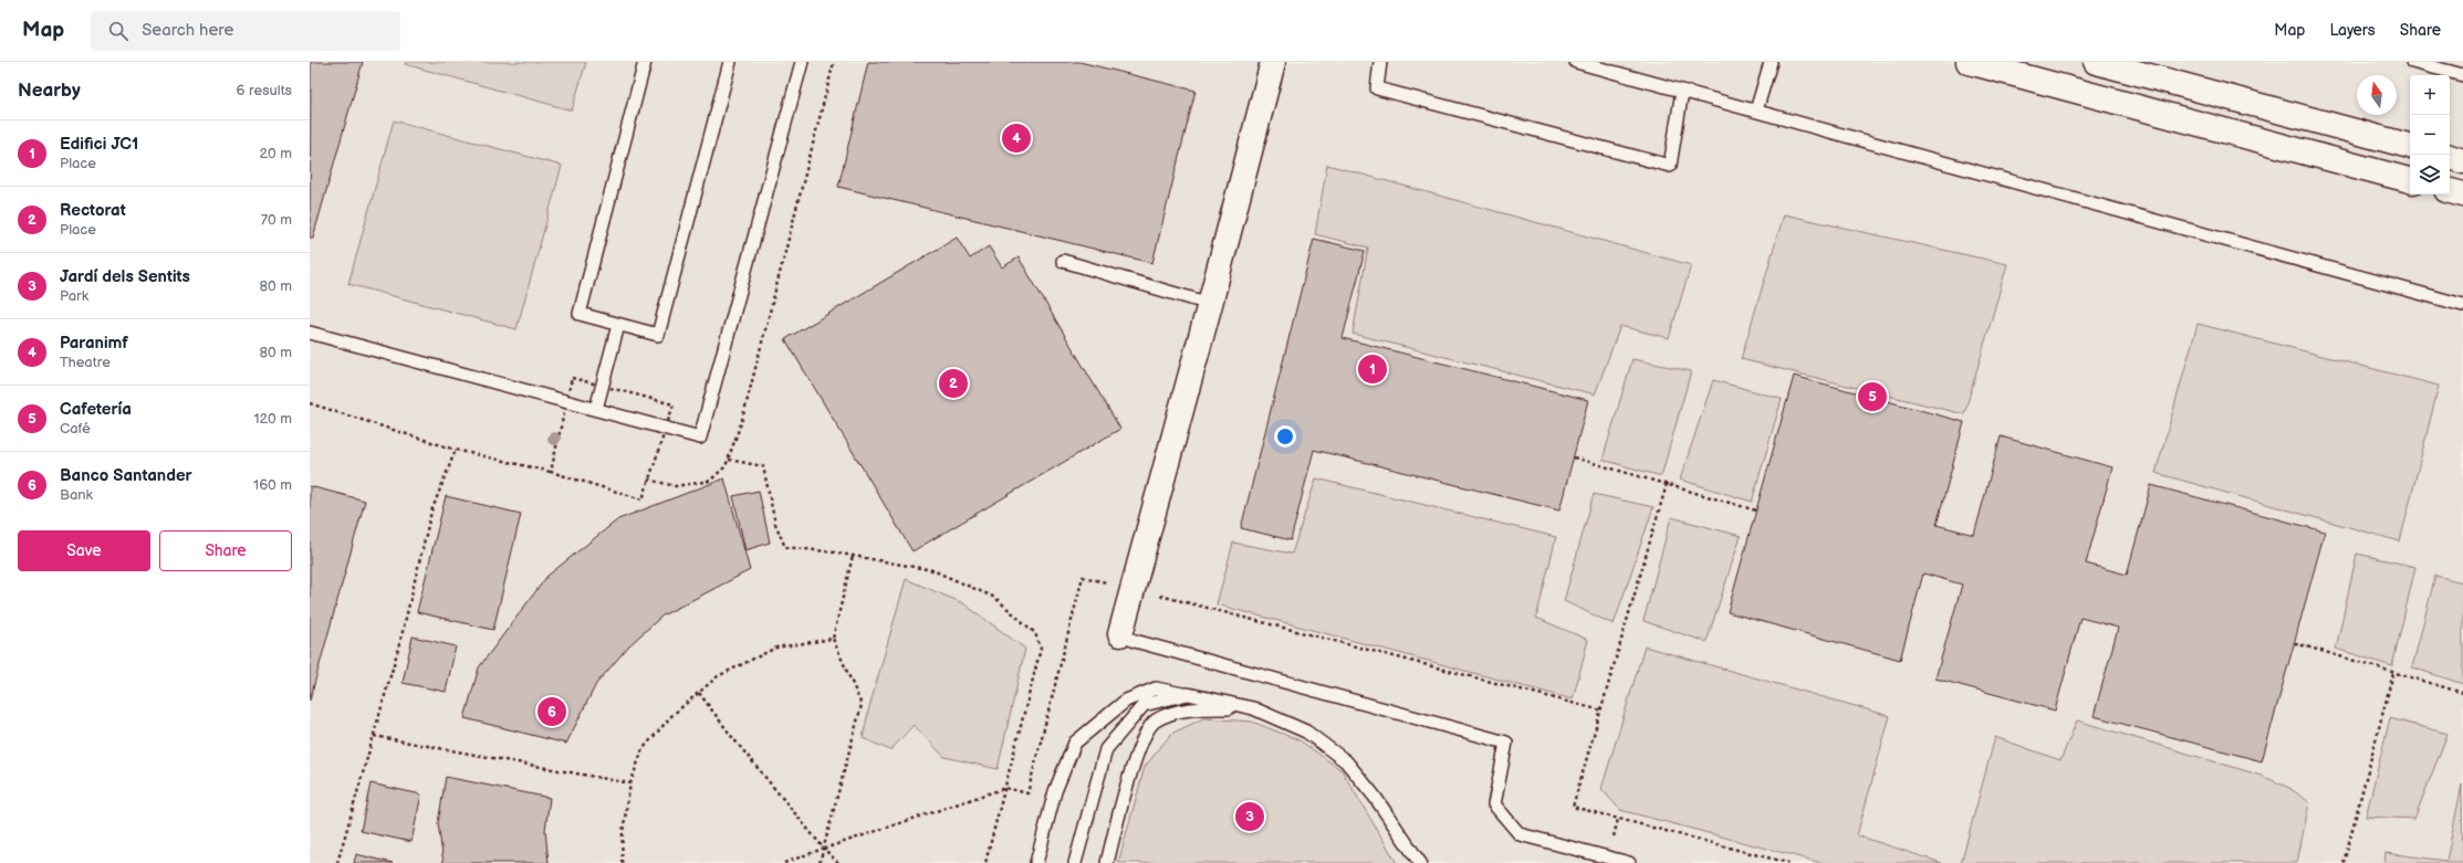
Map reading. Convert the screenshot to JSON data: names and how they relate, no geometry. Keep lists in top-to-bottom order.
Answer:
{
  "north": "top",
  "page": {
    "header": "Map",
    "search": "Search here",
    "nav": ["Map", "Layers", "Share"],
    "heading": ["Nearby", "6 results"],
    "map_buttons": ["+", "−"],
    "list": [
      {
        "mark": "1",
        "name": "Edifici JC1",
        "note": "Place",
        "value": "20 m"
      },
      {
        "mark": "2",
        "name": "Rectorat",
        "note": "Place",
        "value": "70 m"
      },
      {
        "mark": "3",
        "name": "Jardí dels Sentits",
        "note": "Park",
        "value": "80 m"
      },
      {
        "mark": "4",
        "name": "Paranimf",
        "note": "Theatre",
        "value": "80 m"
      },
      {
        "mark": "5",
        "name": "Cafetería",
        "note": "Café",
        "value": "120 m"
      },
      {
        "mark": "6",
        "name": "Banco Santander",
        "note": "Bank",
        "value": "160 m"
      }
    ],
    "pins": [
      "4",
      "1",
      "2",
      "5",
      "6",
      "3"
    ],
    "buttons": ["Save", "Share"]
  }
}
